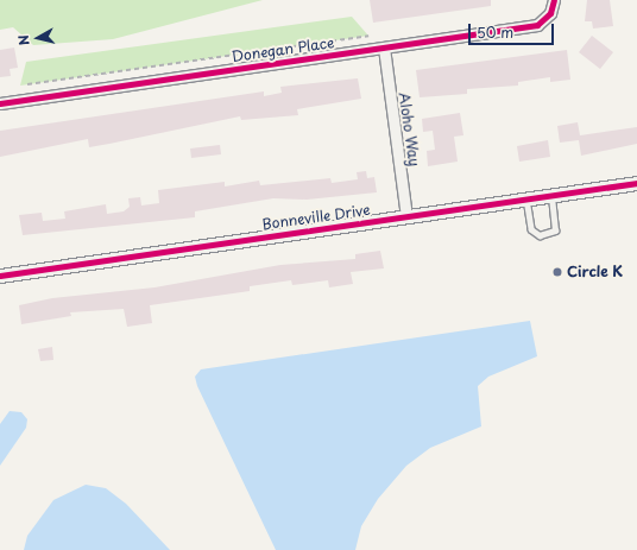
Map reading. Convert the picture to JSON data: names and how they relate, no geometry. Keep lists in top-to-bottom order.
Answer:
{
  "streets": {
    "street": ["Donegan Place", "Aloho Way", "Bonneville Drive"]
  },
  "crossings": [
    ["Donegan Place", "Aloho Way"],
    ["Aloho Way", "Bonneville Drive"]
  ],
  "places": ["Circle K"],
  "scale_bar": "50 m",
  "north": "left"
}
